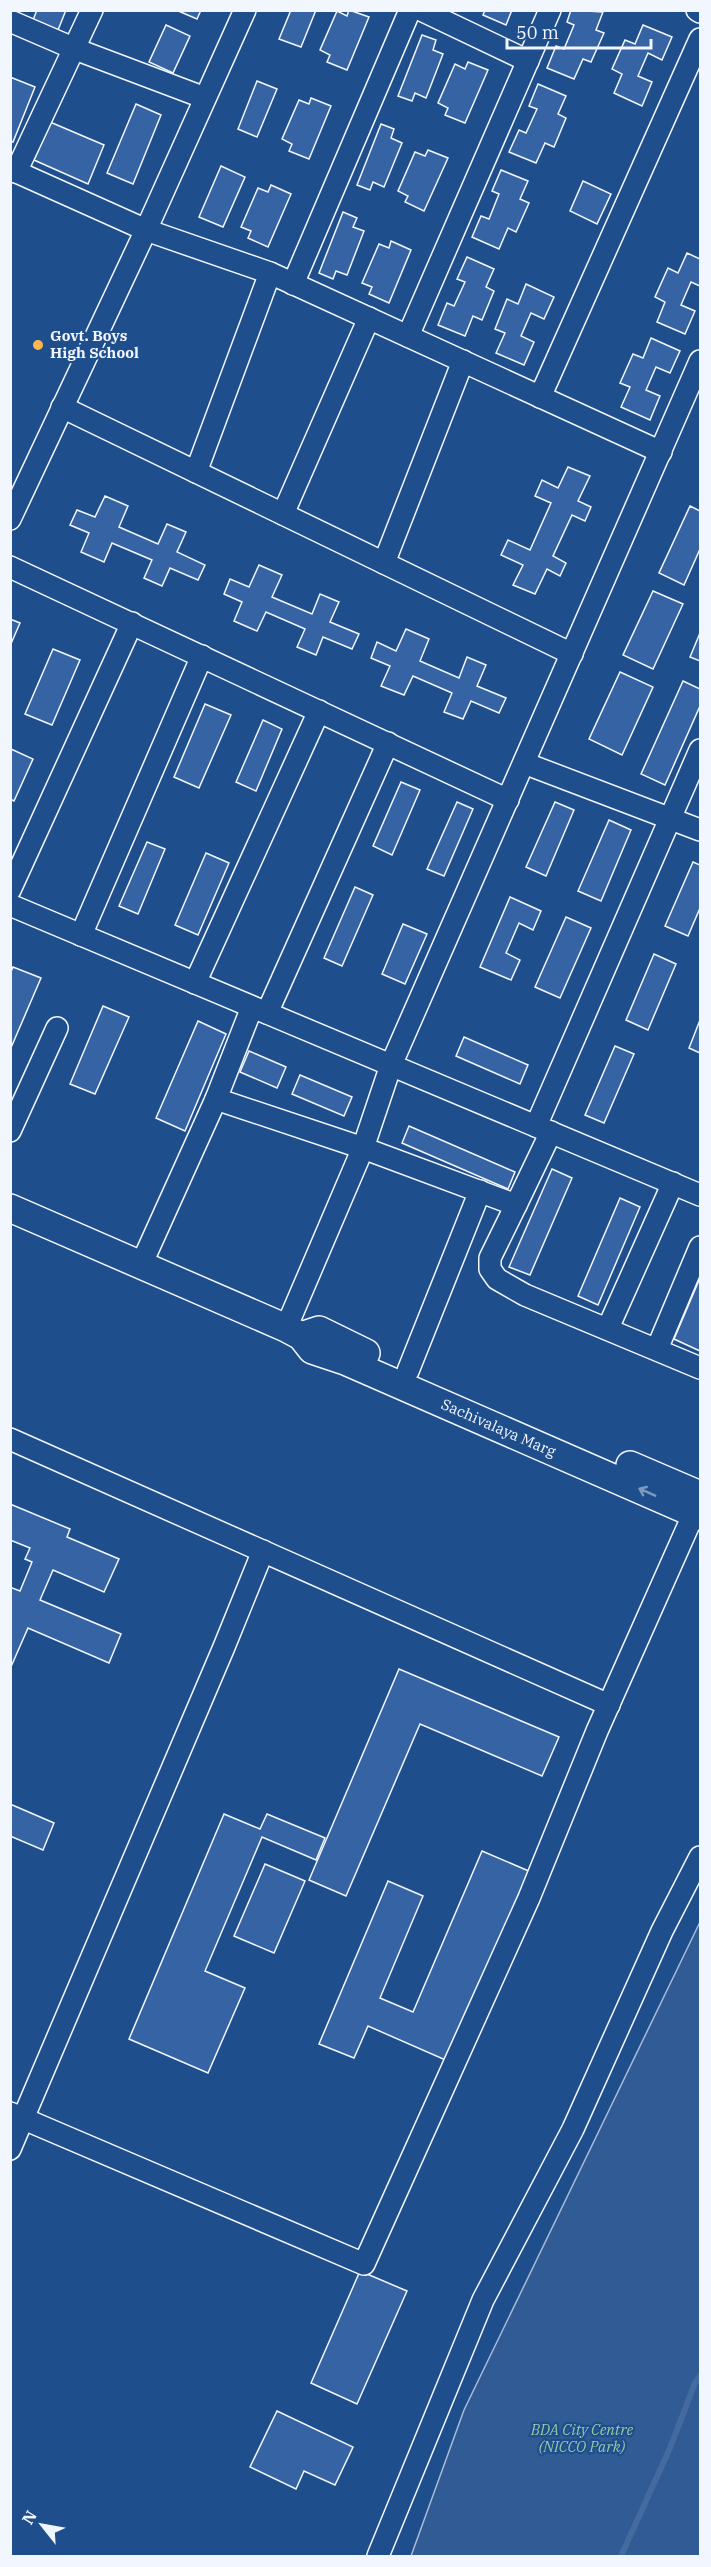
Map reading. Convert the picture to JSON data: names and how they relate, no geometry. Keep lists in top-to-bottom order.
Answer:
{
  "streets": {
    "main road": ["Sachivalaya Marg"]
  },
  "parks": ["BDA City Centre (NICCO Park)"],
  "places": ["Govt. Boys High School"],
  "scale_bar": "50 m",
  "north": "top left"
}
